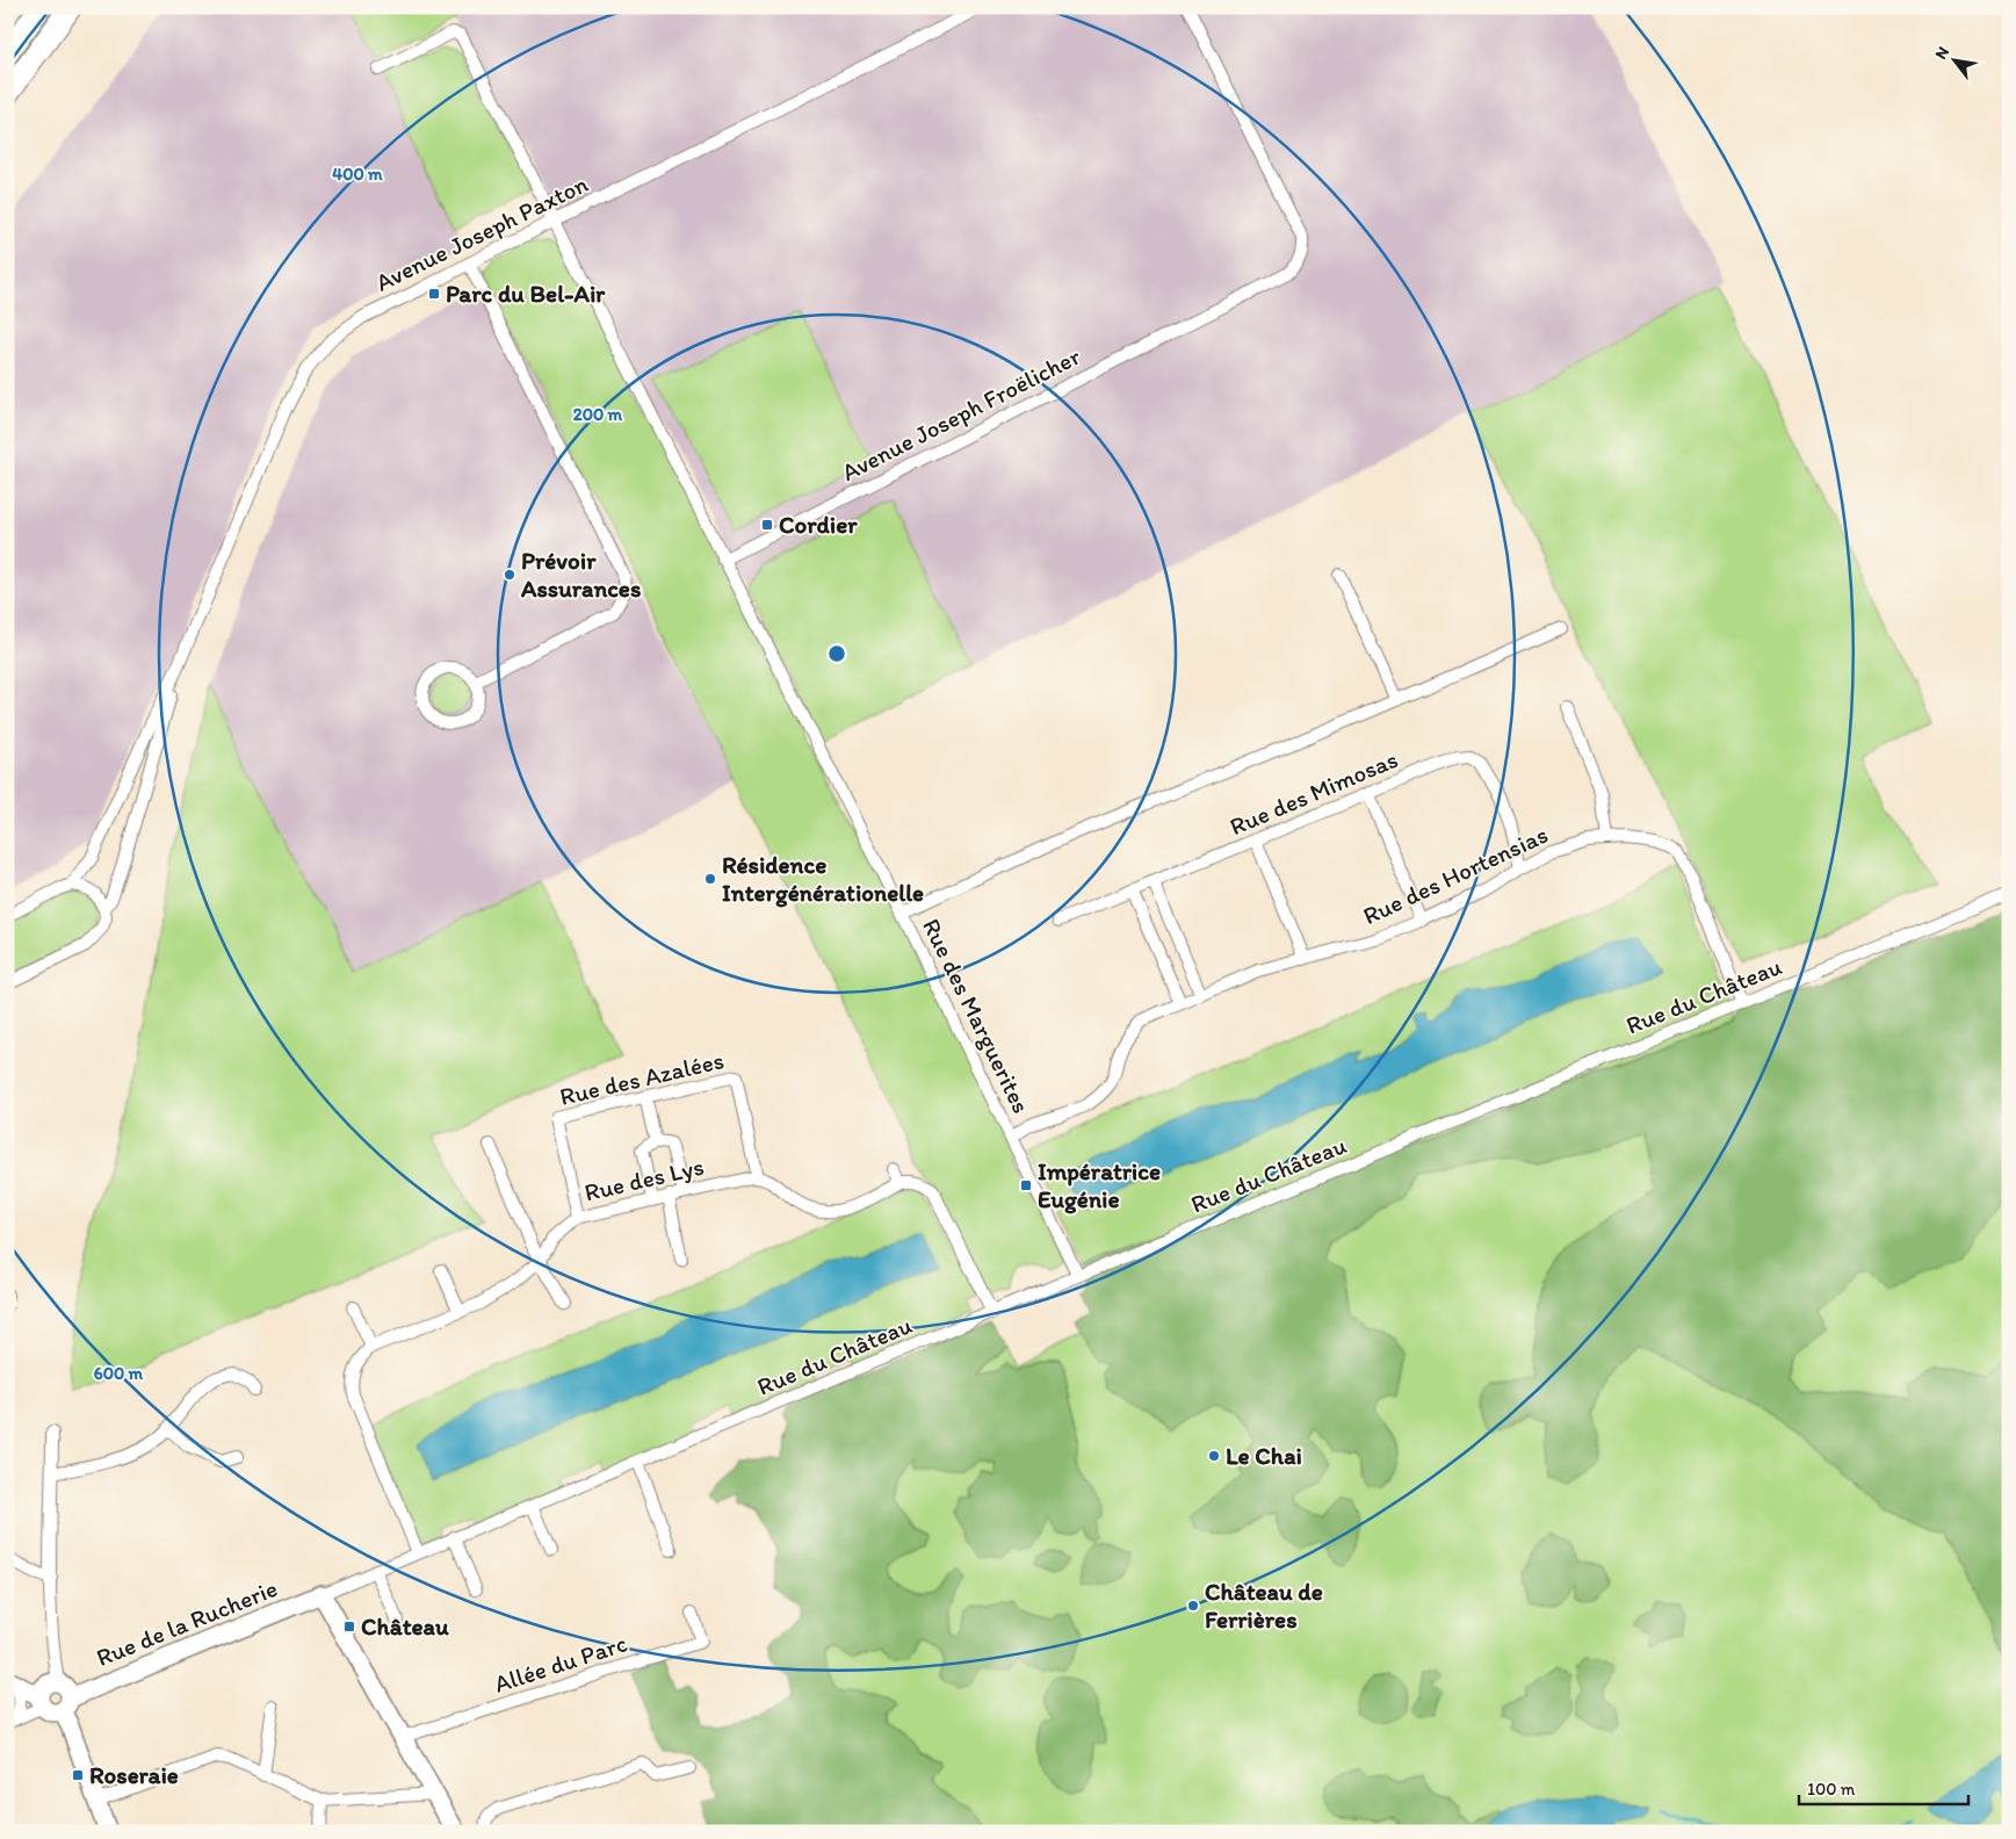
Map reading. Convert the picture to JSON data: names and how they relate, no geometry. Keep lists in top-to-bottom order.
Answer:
{
  "streets": {
    "main road": ["Rue de la Rucherie"],
    "street": [
      "Avenue Joseph Paxton",
      "Avenue Joseph Froëlicher",
      "Rue des Mimosas",
      "Rue des Hortensias",
      "Rue du Château",
      "Rue des Marguerites",
      "Rue des Azalées",
      "Rue des Lys",
      "Allée du Parc"
    ]
  },
  "crossings": [
    ["Avenue Joseph Froëlicher", "Rue des Marguerites"],
    ["Rue des Mimosas", "Rue des Hortensias"],
    ["Rue des Hortensias", "Rue du Château"],
    ["Rue des Hortensias", "Rue des Marguerites"],
    ["Rue du Château", "Rue des Marguerites"],
    ["Rue du Château", "Rue de la Rucherie"],
    ["Rue des Azalées", "Rue des Lys"]
  ],
  "places": {
    "transit": [
      "Parc du Bel-Air",
      "Cordier",
      "Impératrice Eugénie",
      "Château",
      "Roseraie"
    ],
    "other": [
      "Prévoir Assurances",
      "Résidence Intergénérationelle",
      "Le Chai",
      "Château de Ferrières"
    ]
  },
  "scale_bar": "100 m",
  "north": "top left",
  "rings": ["400 m", "200 m", "600 m"]
}
